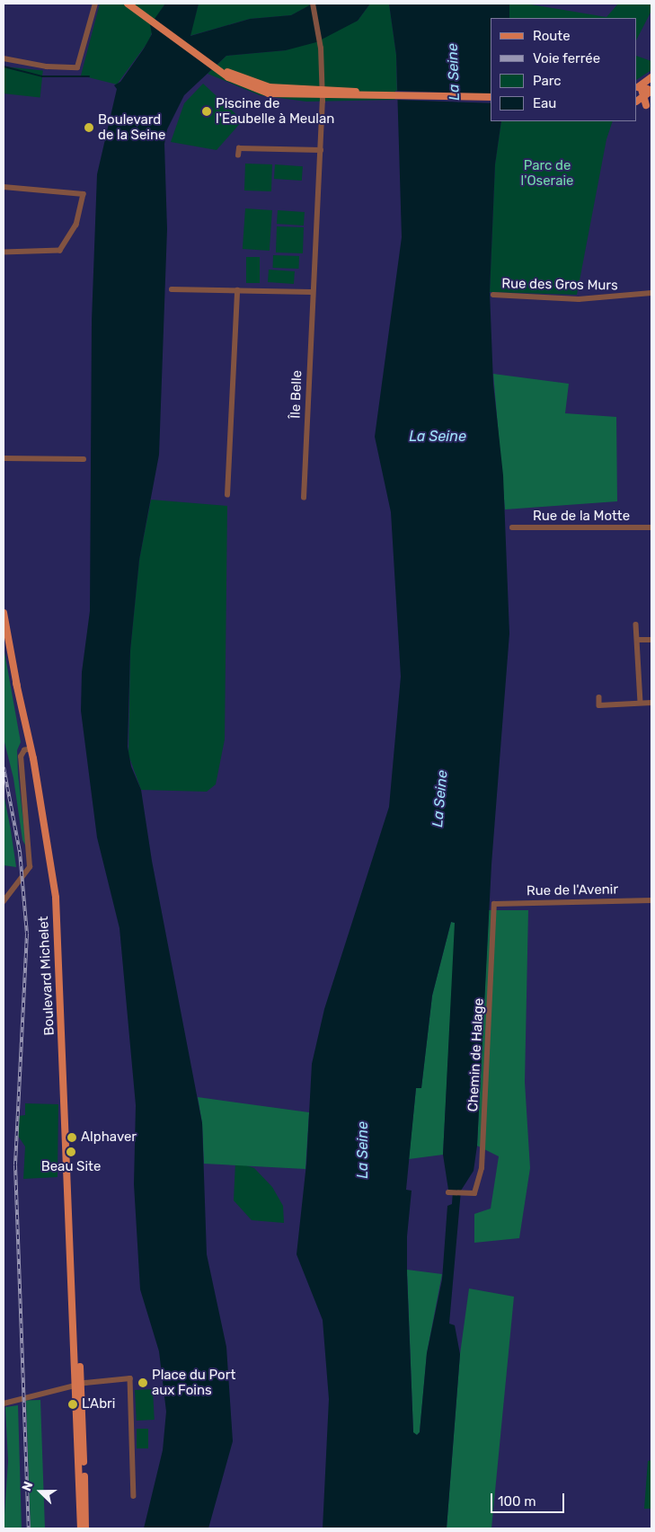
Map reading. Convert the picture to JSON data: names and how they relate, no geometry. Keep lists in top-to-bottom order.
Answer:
{
  "streets": {
    "main road": ["Boulevard Michelet"],
    "street": [
      "Rue des Gros Murs",
      "Île Belle",
      "Rue de la Motte",
      "Rue de l'Avenir",
      "Chemin de Halage"
    ]
  },
  "crossings": [
    ["Rue de l'Avenir", "Chemin de Halage"]
  ],
  "water": ["La Seine"],
  "parks": ["Parc de l'Oseraie"],
  "places": [
    "Piscine de l'Eaubelle à Meulan",
    "Boulevard de la Seine",
    "Alphaver",
    "Beau Site",
    "Place du Port aux Foins",
    "L'Abri"
  ],
  "legend": [
    "Route",
    "Voie ferrée",
    "Parc",
    "Eau"
  ],
  "scale_bar": "100 m",
  "north": "left"
}
